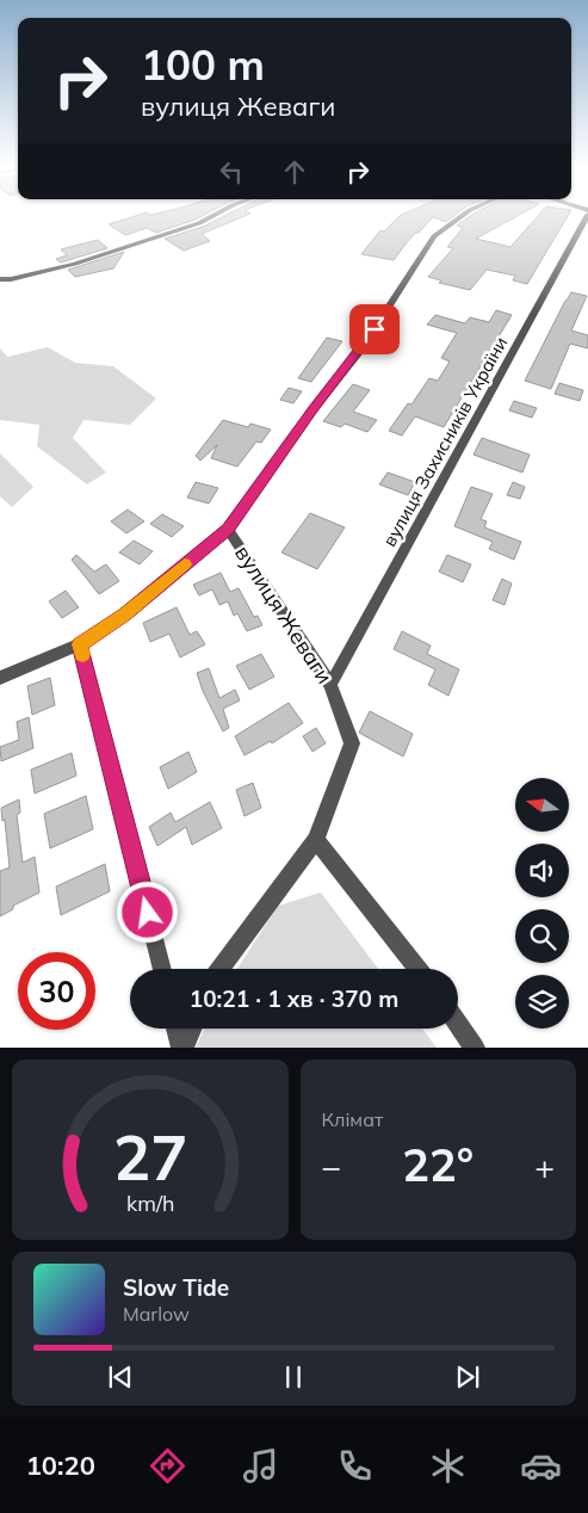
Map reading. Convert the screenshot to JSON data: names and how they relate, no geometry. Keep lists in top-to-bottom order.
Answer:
{
  "streets": {
    "street": ["вулиця Захисників України", "вулиця Жеваги"]
  },
  "crossings": [
    ["вулиця Захисників України", "вулиця Жеваги"]
  ],
  "north": "left",
  "page": {
    "turn": ["100 m", "вулиця Жеваги"],
    "limit": "30",
    "trip": "10:21 · 1 хв · 370 m",
    "tile": "Клімат",
    "heat": ["−", "22°", "+"],
    "song": ["Slow Tide", "Marlow"],
    "tabs": "10:20",
    "gauge": ["27", "km/h"]
  }
}
